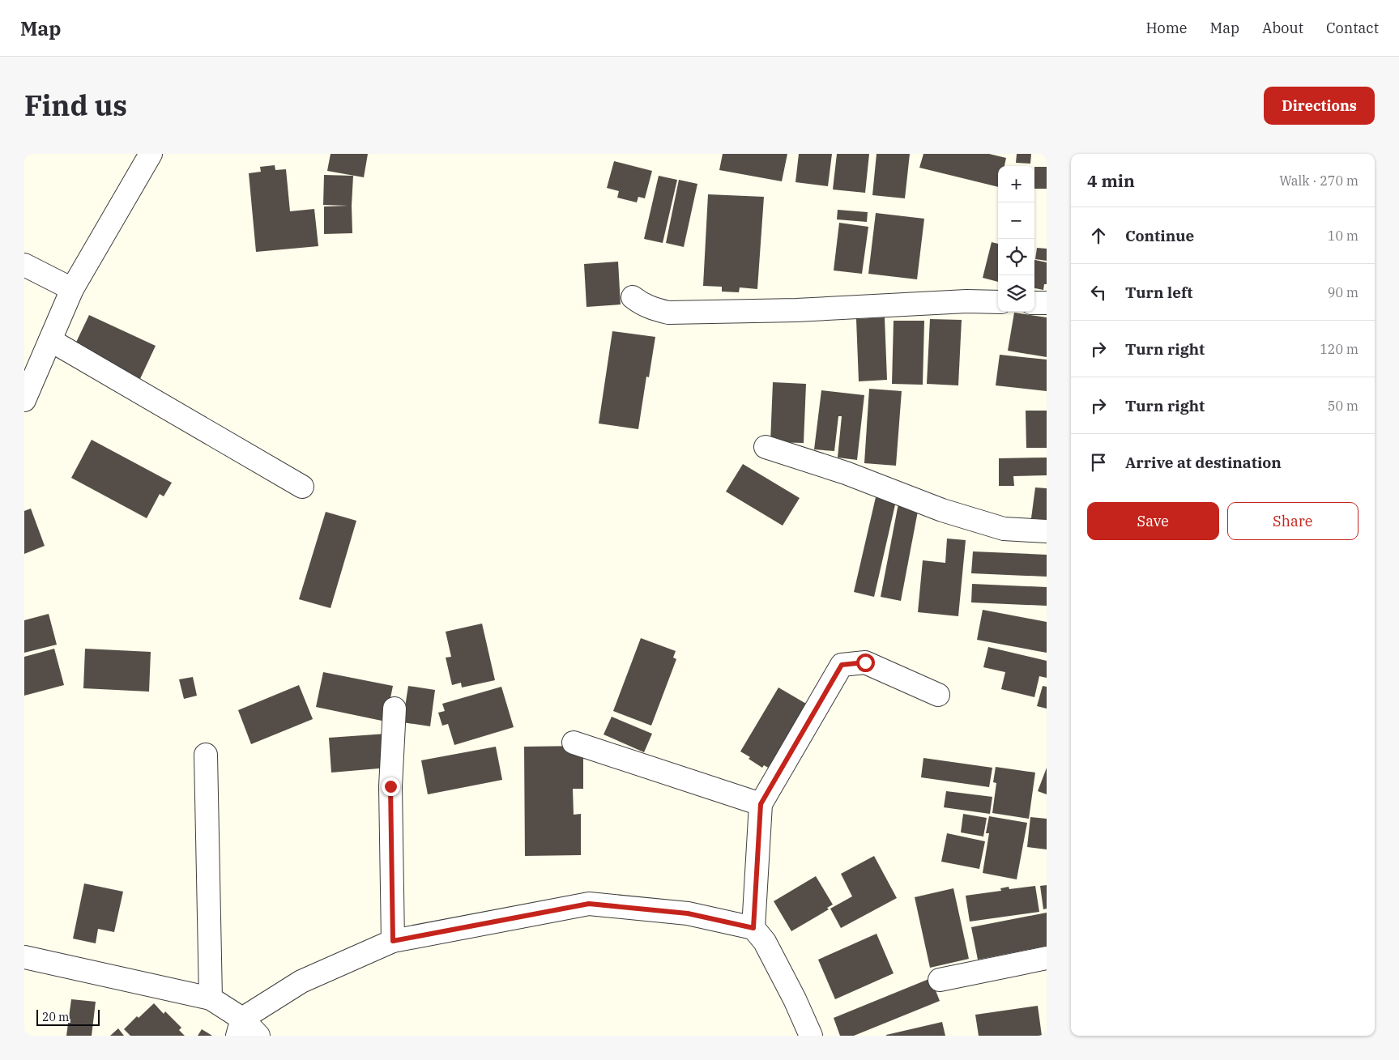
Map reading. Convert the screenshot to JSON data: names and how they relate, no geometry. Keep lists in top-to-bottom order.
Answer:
{
  "scale_bar": "20 m",
  "page": {
    "header": "Map",
    "nav": [
      "Home",
      "Map",
      "About",
      "Contact"
    ],
    "title": "Find us",
    "buttons": [
      "Directions",
      ["Save", "Share"]
    ],
    "heading": ["4 min", "Walk · 270 m"],
    "map_buttons": ["+", "−"],
    "list": [
      ["Continue", "10 m"],
      ["Turn left", "90 m"],
      ["Turn right", "120 m"],
      ["Turn right", "50 m"],
      "Arrive at destination"
    ],
    "scale": "20 m"
  }
}
